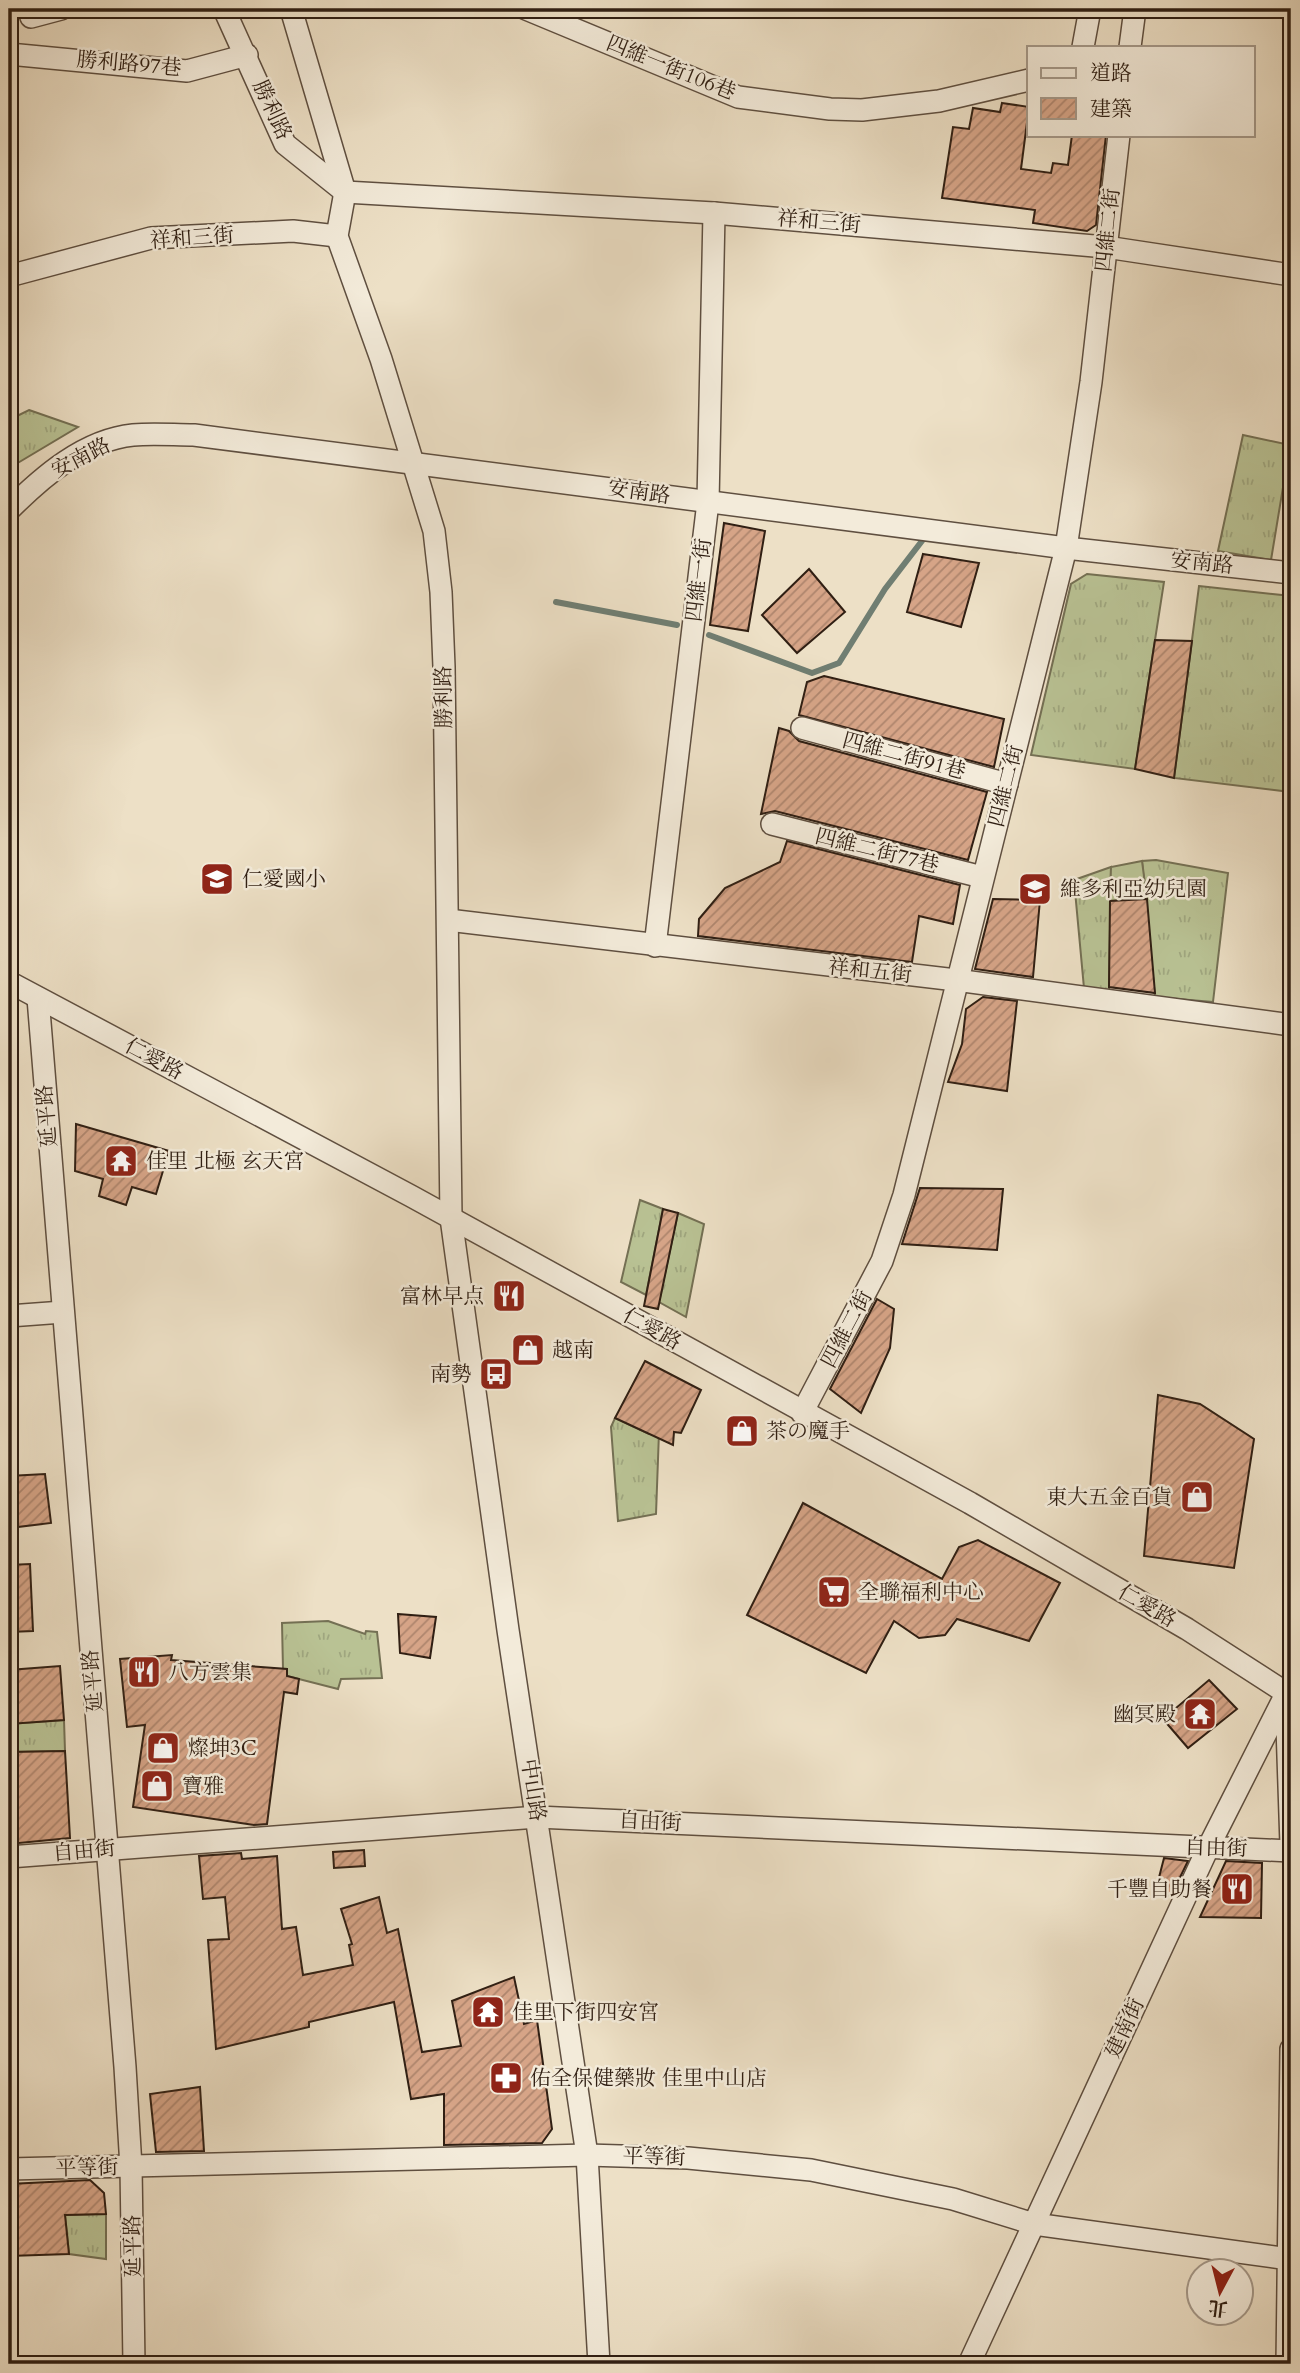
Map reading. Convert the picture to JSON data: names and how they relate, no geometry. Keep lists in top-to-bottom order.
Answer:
{
  "streets": {
    "street": [
      "勝利路97巷",
      "四維一街106巷",
      "勝利路",
      "祥和三街",
      "四維二街",
      "安南路",
      "四維一街",
      "四維二街91巷",
      "四維二街77巷",
      "祥和五街",
      "仁愛路",
      "延平路",
      "中山路",
      "自由街",
      "建南街",
      "平等街"
    ]
  },
  "crossings": [
    ["勝利路97巷", "勝利路"],
    ["勝利路", "祥和三街"],
    ["勝利路", "安南路"],
    ["勝利路", "祥和五街"],
    ["勝利路", "仁愛路"],
    ["勝利路", "中山路"],
    ["祥和三街", "四維二街"],
    ["祥和三街", "四維一街"],
    ["四維二街", "安南路"],
    ["四維二街", "四維二街91巷"],
    ["四維二街", "四維二街77巷"],
    ["四維二街", "祥和五街"],
    ["四維二街", "仁愛路"],
    ["安南路", "四維一街"],
    ["四維一街", "祥和五街"],
    ["仁愛路", "延平路"],
    ["仁愛路", "中山路"],
    ["仁愛路", "建南街"],
    ["延平路", "自由街"],
    ["延平路", "平等街"],
    ["中山路", "自由街"],
    ["中山路", "平等街"],
    ["自由街", "建南街"],
    ["建南街", "平等街"]
  ],
  "places": {
    "school or university": ["仁愛國小", "維多利亞幼兒園"],
    "temple": ["佳里 北極 玄天宮", "幽冥殿", "佳里下街四安宮"],
    "restaurant": ["富林早点", "八方雲集", "千豐自助餐"],
    "shop": [
      "越南",
      "茶の魔手",
      "東大五金百貨",
      "燦坤3C",
      "寶雅"
    ],
    "bus stop": ["南勢"],
    "supermarket": ["全聯福利中心"],
    "pharmacy": ["佑全保健藥妝 佳里中山店"]
  },
  "legend": ["道路", "建築"],
  "north": "bottom"
}
